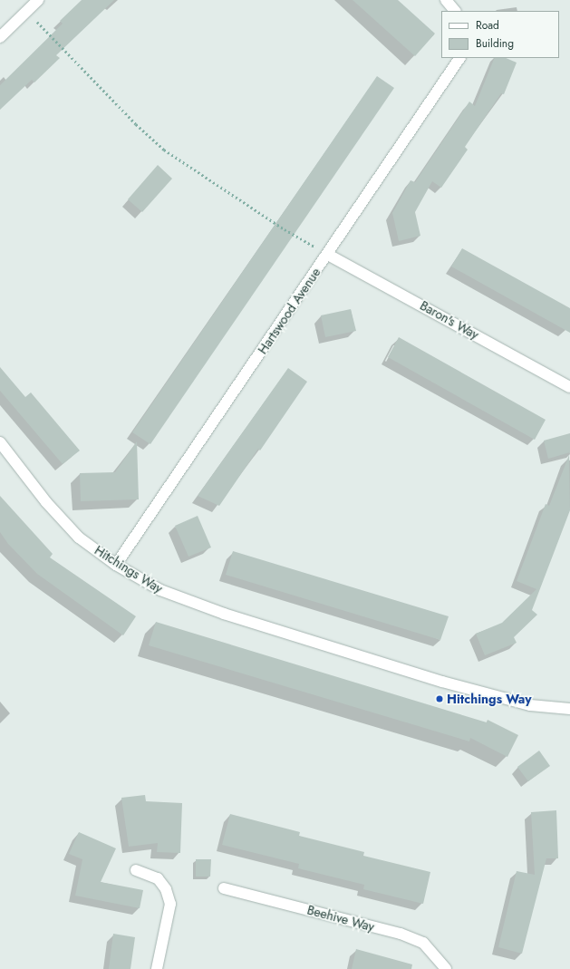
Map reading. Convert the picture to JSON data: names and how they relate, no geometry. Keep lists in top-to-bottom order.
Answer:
{
  "streets": {
    "street": [
      "Hartswood Avenue",
      "Baron's Way",
      "Hitchings Way",
      "Beehive Way"
    ]
  },
  "crossings": [
    ["Hartswood Avenue", "Baron's Way"],
    ["Hartswood Avenue", "Hitchings Way"]
  ],
  "places": ["Hitchings Way"],
  "legend": ["Road", "Building"]
}
